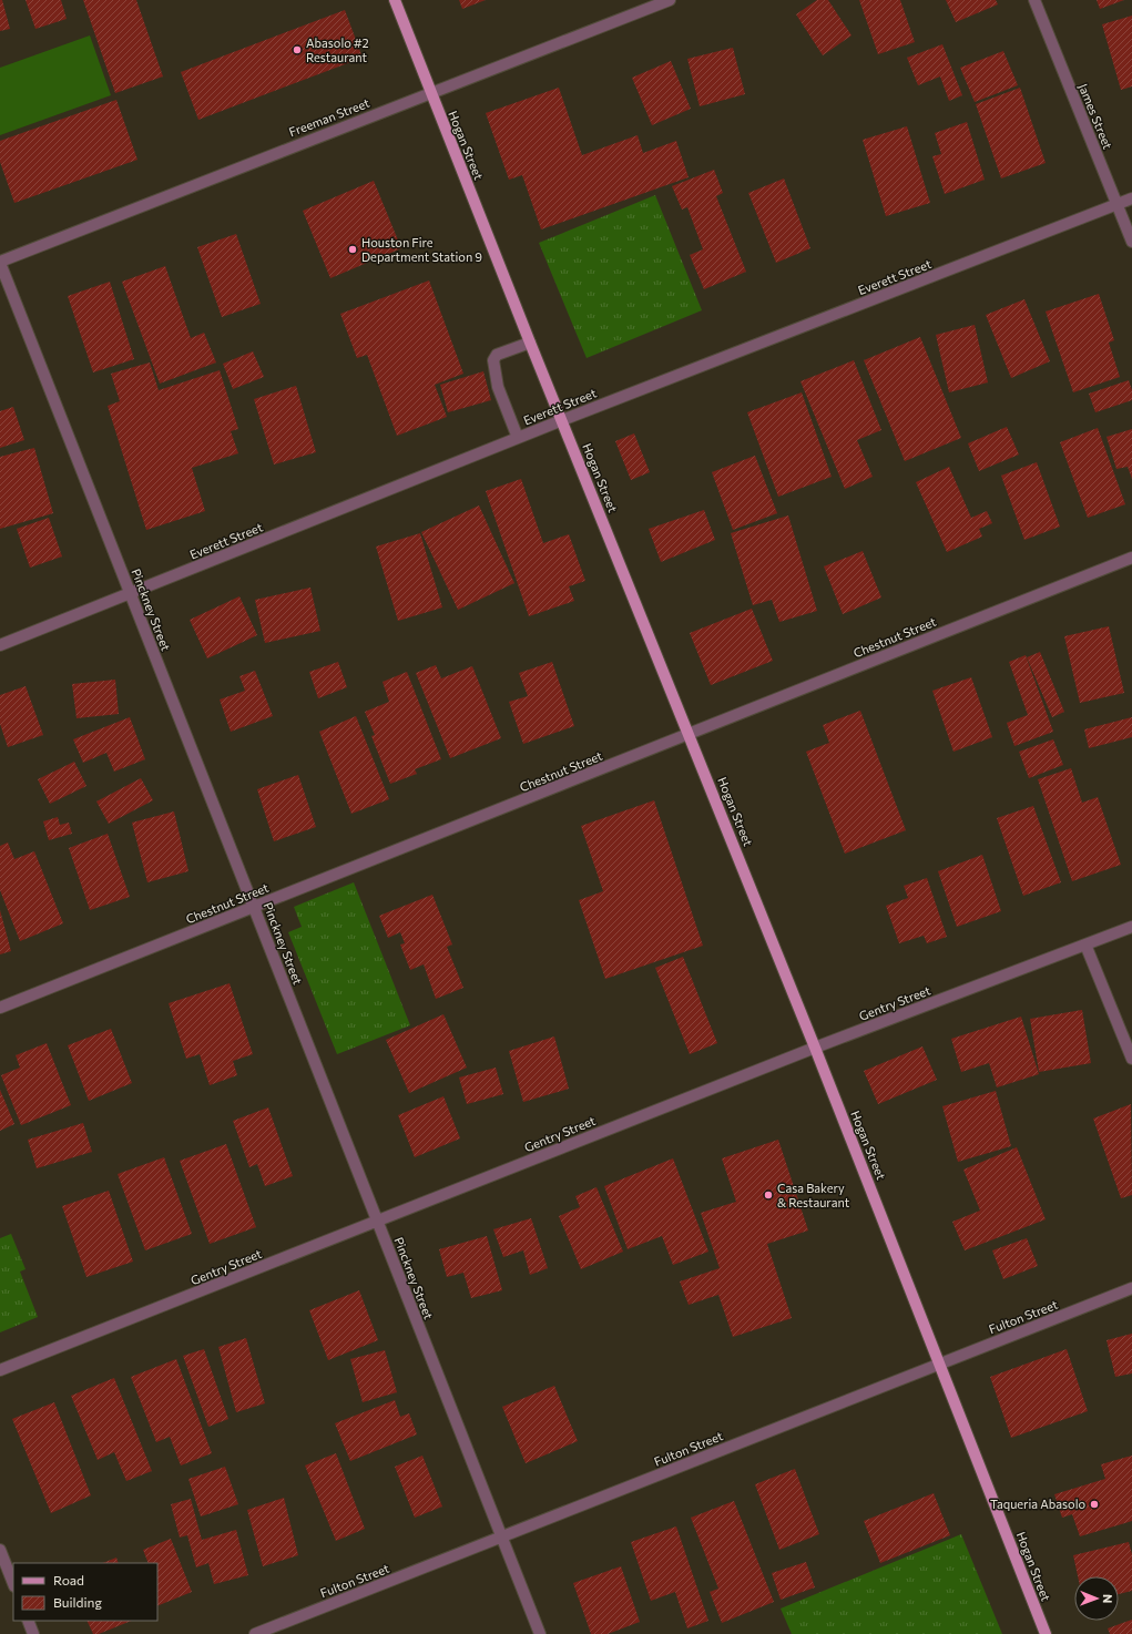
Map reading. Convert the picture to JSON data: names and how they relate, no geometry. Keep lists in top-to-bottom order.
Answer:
{
  "streets": {
    "main road": ["Hogan Street"],
    "street": [
      "James Street",
      "Freeman Street",
      "Everett Street",
      "Pinckney Street",
      "Chestnut Street",
      "Gentry Street",
      "Fulton Street"
    ]
  },
  "crossings": [
    ["James Street", "Everett Street"],
    ["Freeman Street", "Hogan Street"],
    ["Freeman Street", "Pinckney Street"],
    ["Hogan Street", "Everett Street"],
    ["Hogan Street", "Chestnut Street"],
    ["Hogan Street", "Gentry Street"],
    ["Hogan Street", "Fulton Street"],
    ["Everett Street", "Pinckney Street"],
    ["Pinckney Street", "Chestnut Street"],
    ["Pinckney Street", "Gentry Street"],
    ["Pinckney Street", "Fulton Street"]
  ],
  "places": [
    "Abasolo #2 Restaurant",
    "Houston Fire Department Station 9",
    "Casa Bakery & Restaurant",
    "Taqueria Abasolo"
  ],
  "legend": ["Road", "Building"],
  "north": "right"
}
